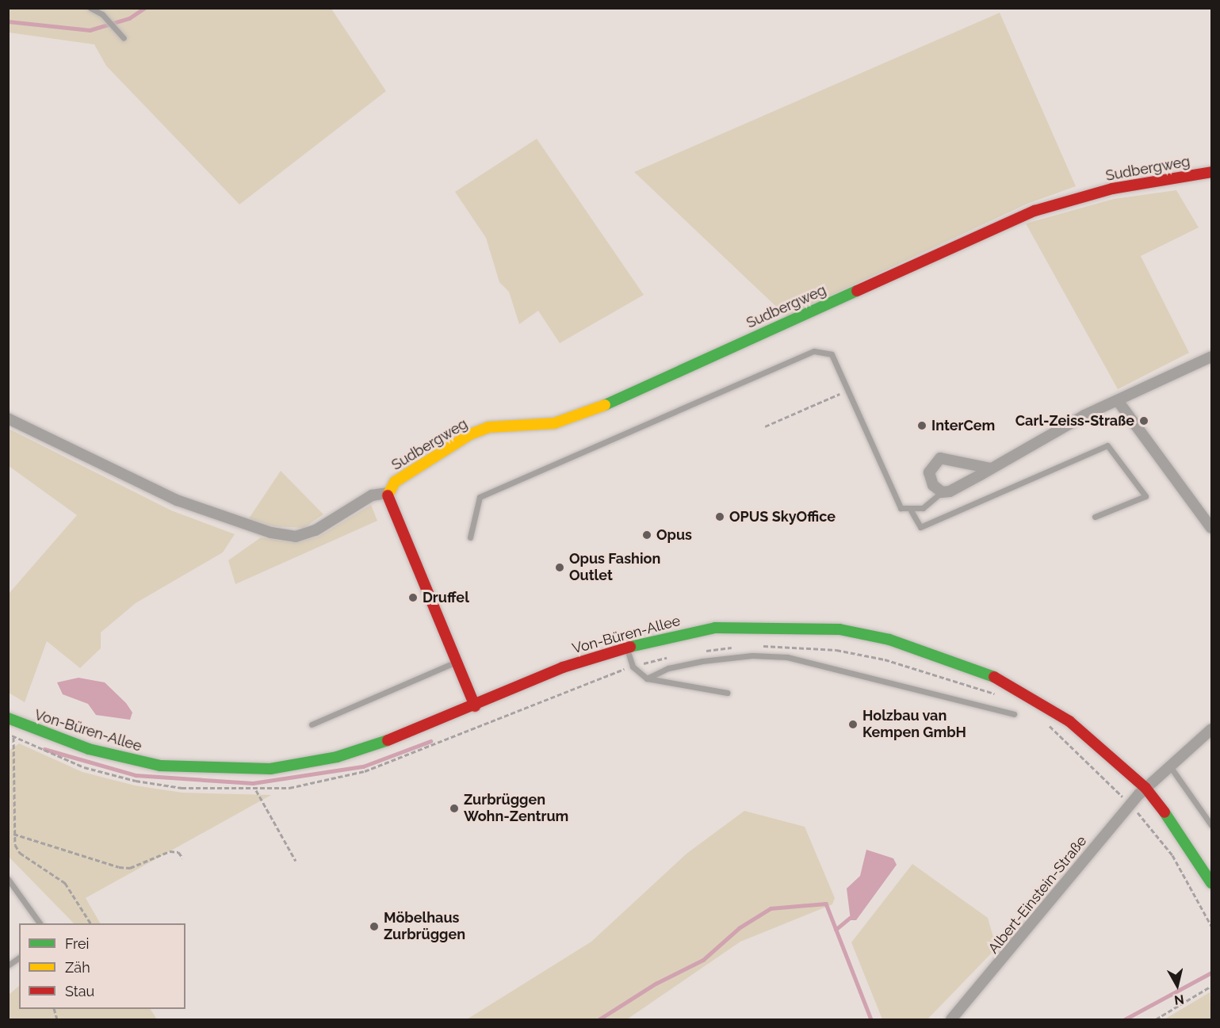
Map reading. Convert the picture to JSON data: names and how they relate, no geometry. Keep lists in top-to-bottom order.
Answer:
{
  "streets": {
    "street": ["Sudbergweg", "Von-Büren-Allee", "Albert-Einstein-Straße"]
  },
  "crossings": [
    ["Sudbergweg", "Von-Büren-Allee"],
    ["Von-Büren-Allee", "Albert-Einstein-Straße"]
  ],
  "places": [
    "Carl-Zeiss-Straße",
    "InterCem",
    "OPUS SkyOffice",
    "Opus",
    "Opus Fashion Outlet",
    "Druffel",
    "Holzbau van Kempen GmbH",
    "Zurbrüggen Wohn-Zentrum",
    "Möbelhaus Zurbrüggen"
  ],
  "legend": ["Frei", "Zäh", "Stau"],
  "north": "bottom"
}
